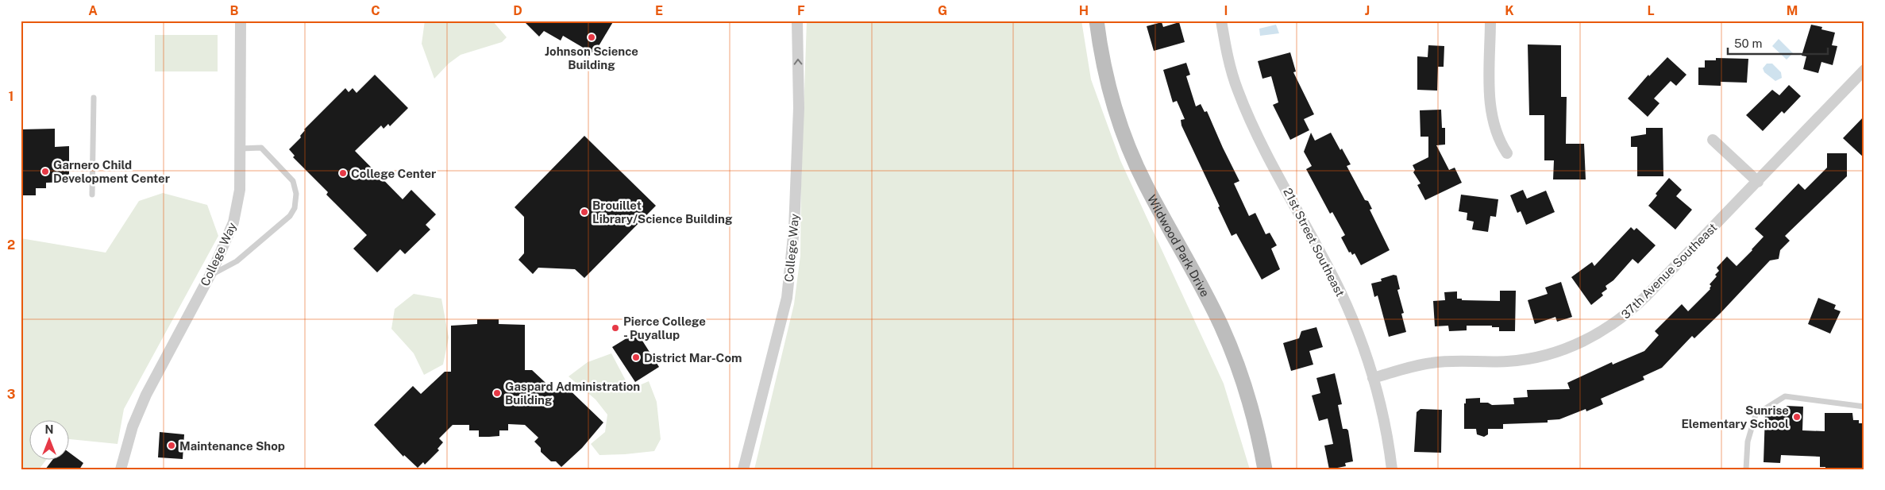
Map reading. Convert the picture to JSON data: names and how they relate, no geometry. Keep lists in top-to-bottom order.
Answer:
{
  "streets": {
    "street": [
      "21st Street Southeast",
      "Wildwood Park Drive",
      "College Way",
      "37th Avenue Southeast"
    ]
  },
  "crossings": [
    ["21st Street Southeast", "37th Avenue Southeast"]
  ],
  "one_way": ["College Way"],
  "places": [
    "Johnson Science Building",
    "Garnero Child Development Center",
    "College Center",
    "Brouillet Library/Science Building",
    "Pierce College - Puyallup",
    "District Mar-Com",
    "Gaspard Administration Building",
    "Sunrise Elementary School",
    "Maintenance Shop"
  ],
  "scale_bar": "50 m",
  "north": "top",
  "grid": {
    "columns": [
      "A",
      "B",
      "C",
      "D",
      "E",
      "F",
      "G",
      "H",
      "I",
      "J",
      "K",
      "L",
      "M"
    ],
    "rows": ["1", "2", "3"]
  }
}
